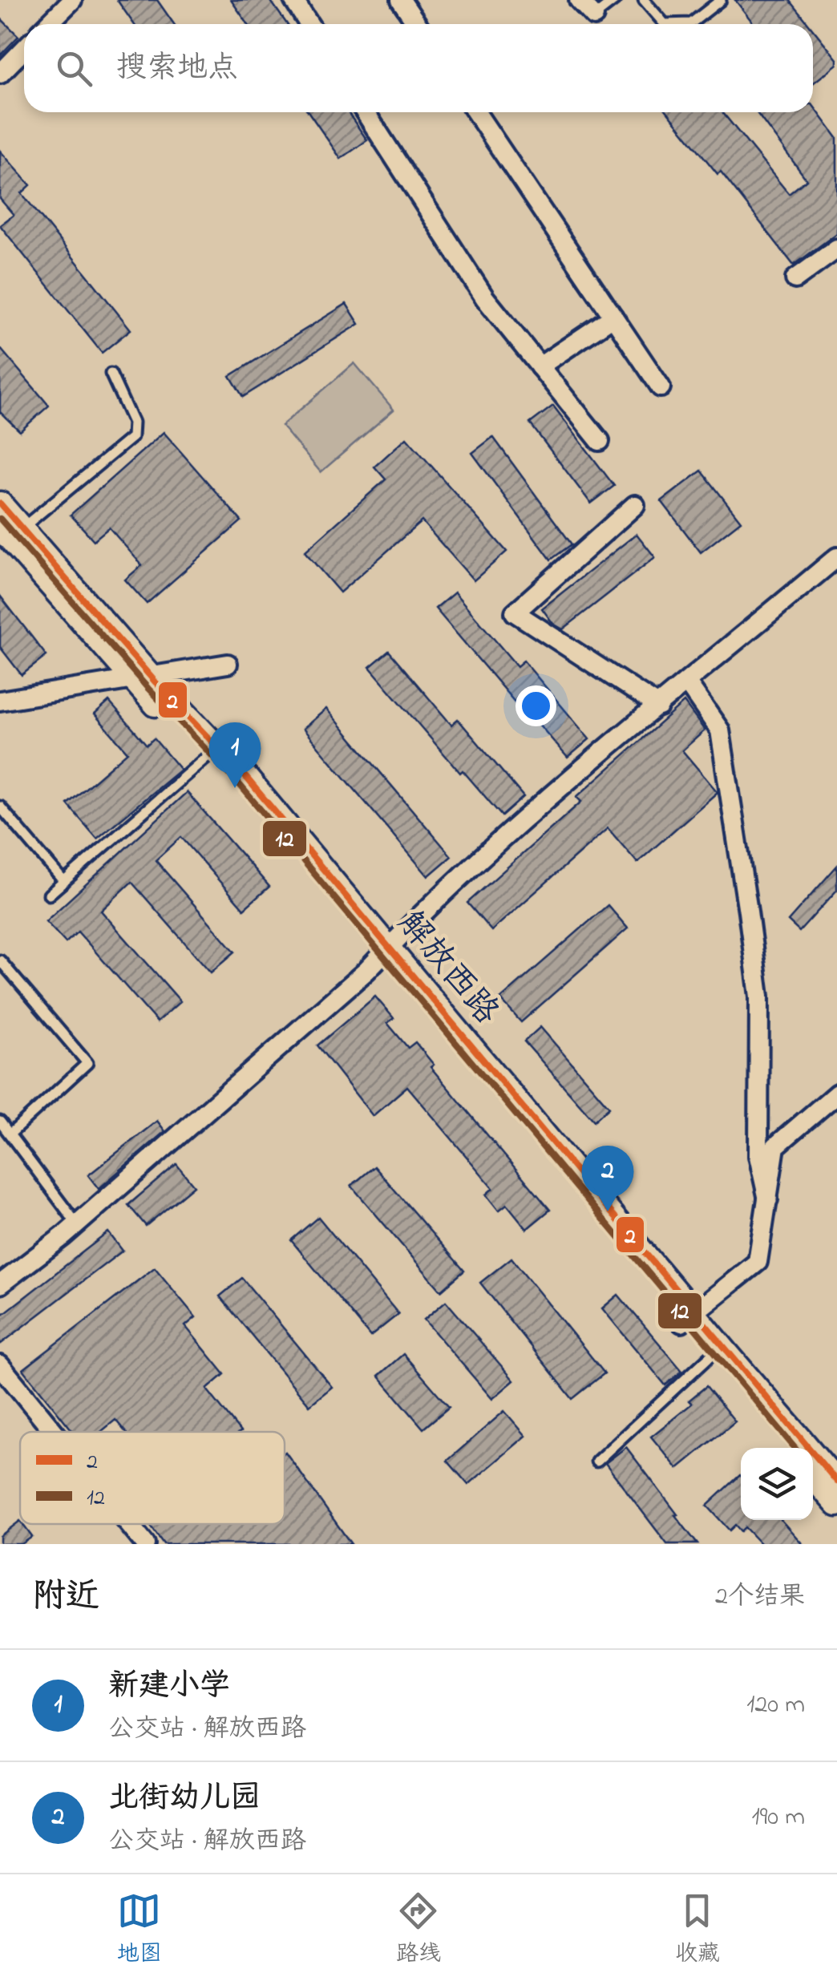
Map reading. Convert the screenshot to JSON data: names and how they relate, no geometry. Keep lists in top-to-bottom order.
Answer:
{
  "streets": {
    "street": ["解放西路"]
  },
  "lines": ["transit line 2", "transit line 12"],
  "legend": ["2", "12"],
  "page": {
    "search": "搜索地点",
    "pins": ["1", "2"],
    "heading": ["附近", "2个结果"],
    "list": [
      {
        "mark": "1",
        "name": "新建小学",
        "note": "公交站 · 解放西路",
        "value": "120 m"
      },
      {
        "mark": "2",
        "name": "北街幼儿园",
        "note": "公交站 · 解放西路",
        "value": "190 m"
      }
    ],
    "nav": ["地图", "路线", "收藏"]
  }
}
